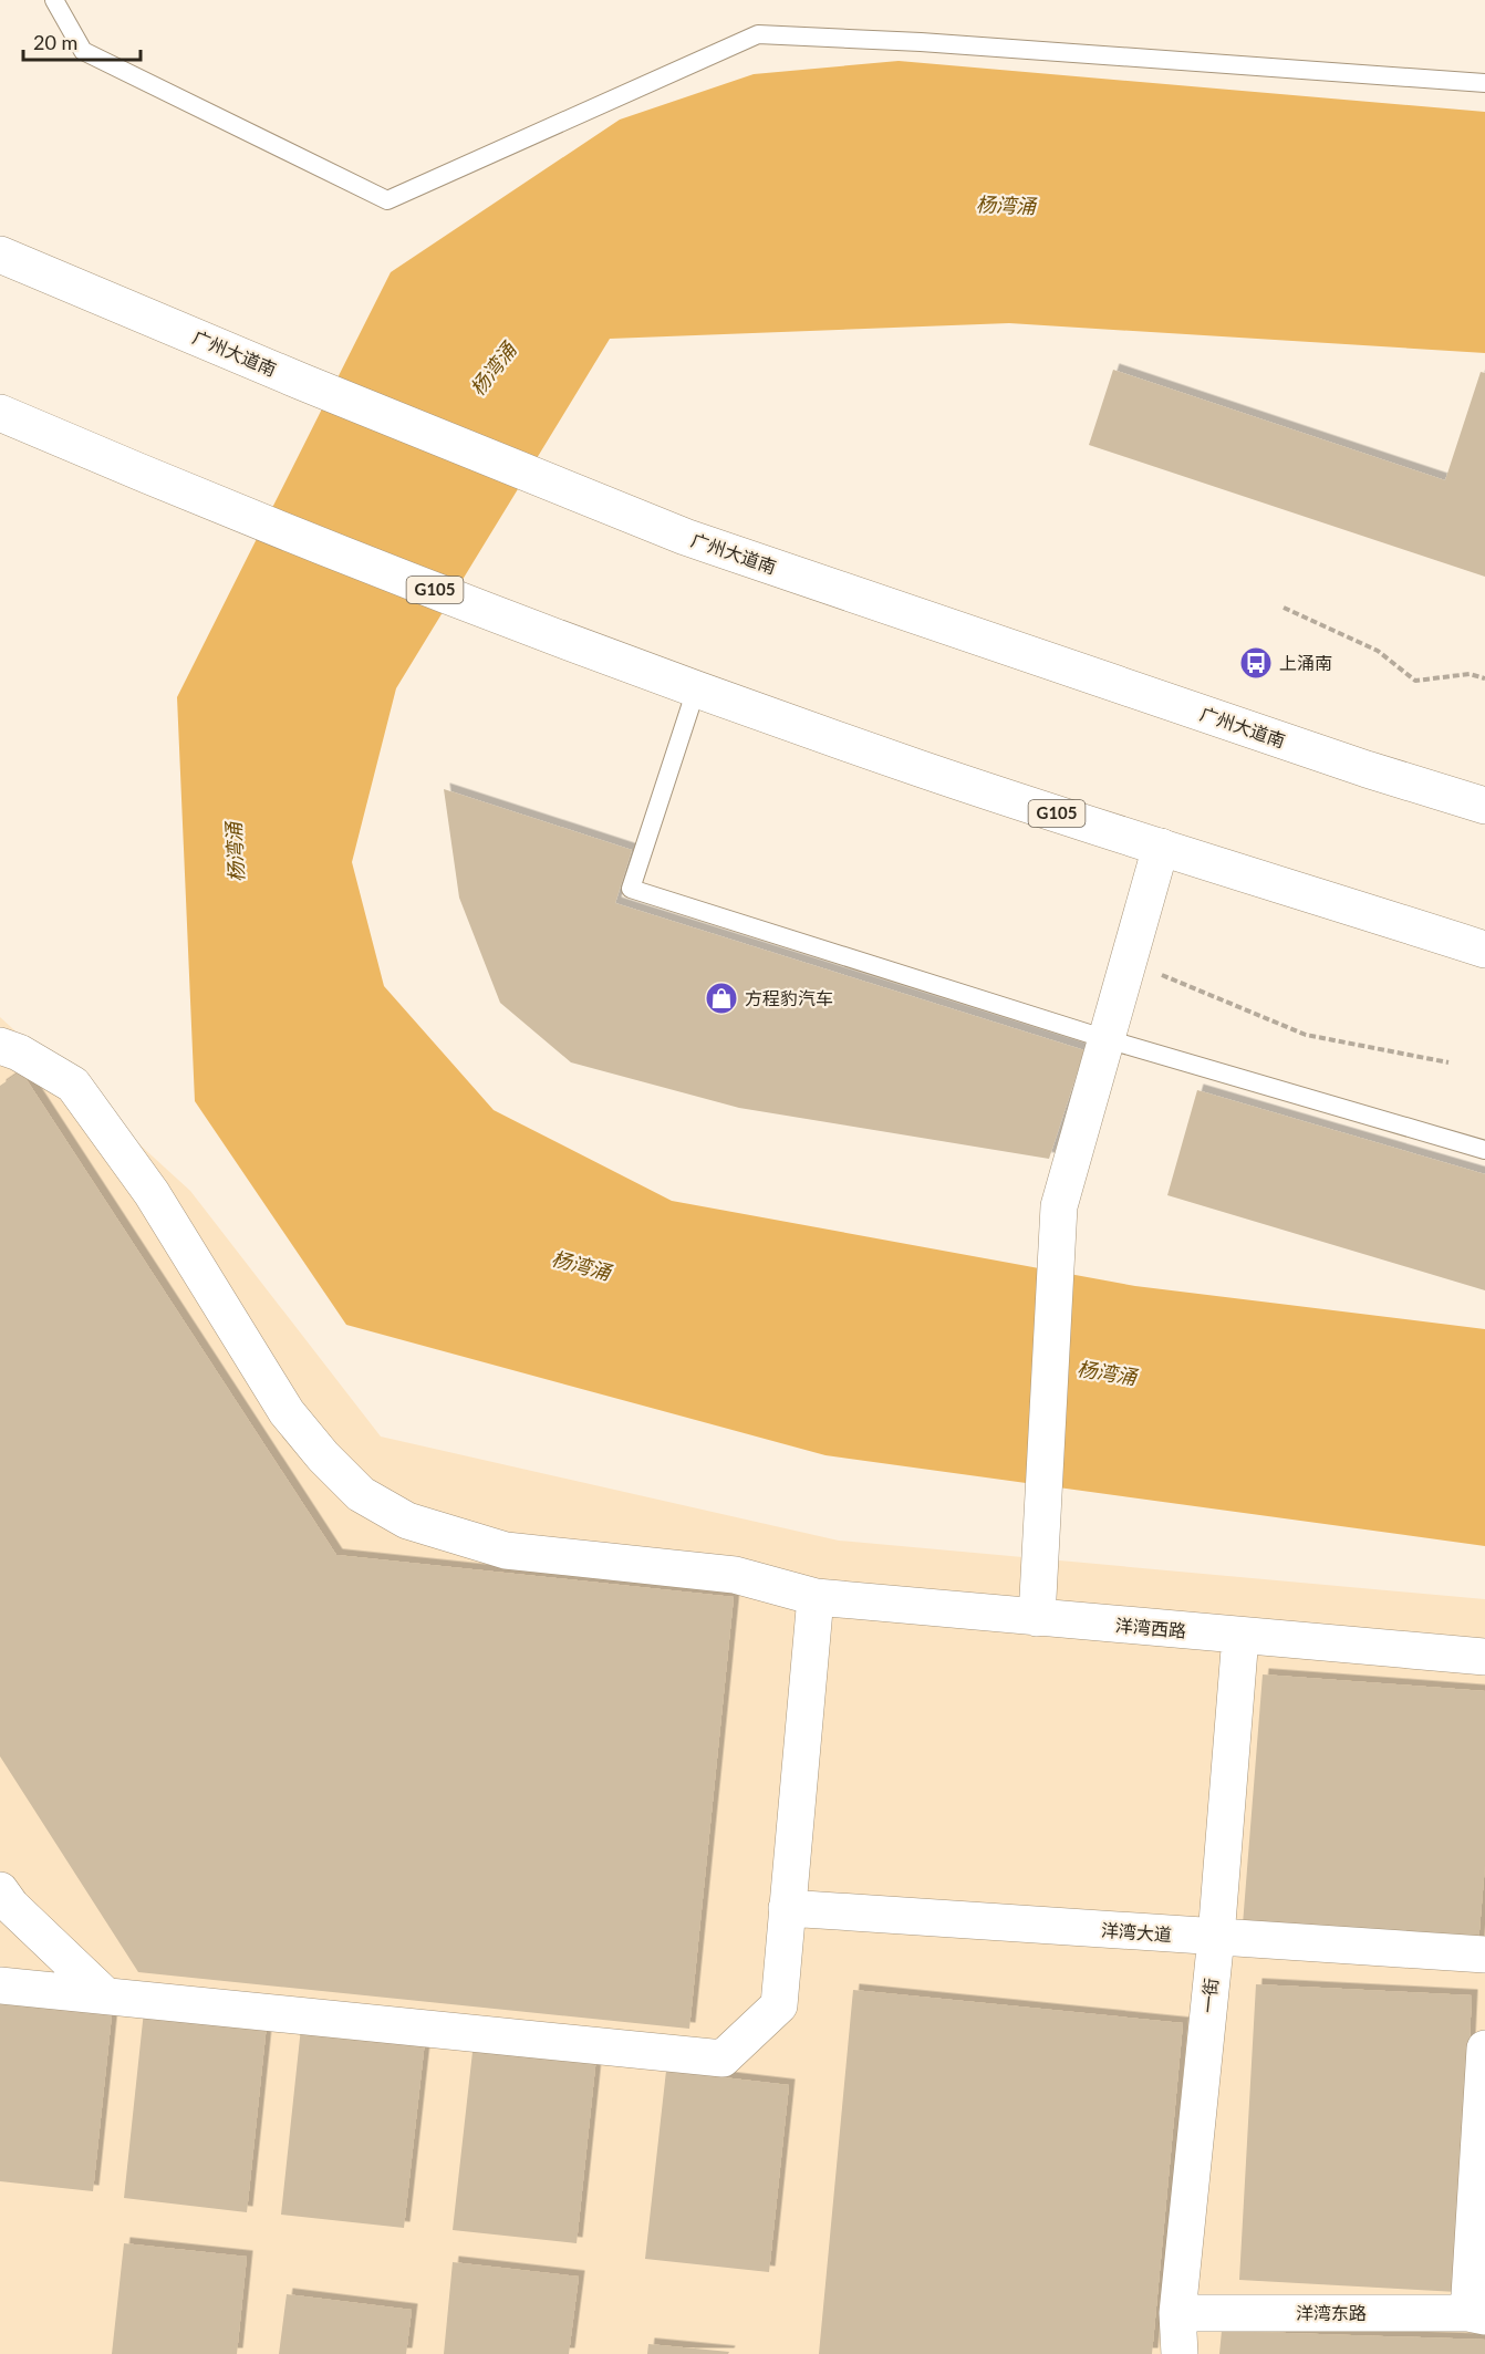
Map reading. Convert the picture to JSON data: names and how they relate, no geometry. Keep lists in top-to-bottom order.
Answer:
{
  "streets": {
    "main road": [
      "广州大道南",
      "G105",
      "洋湾西路",
      "洋湾大道",
      "一街",
      "洋湾东路"
    ]
  },
  "crossings": [
    ["洋湾西路", "一街"],
    ["洋湾大道", "一街"],
    ["一街", "洋湾东路"]
  ],
  "water": ["杨湾涌"],
  "places": {
    "bus stop": ["上涌南"],
    "shop": ["方程豹汽车"]
  },
  "scale_bar": "20 m"
}
